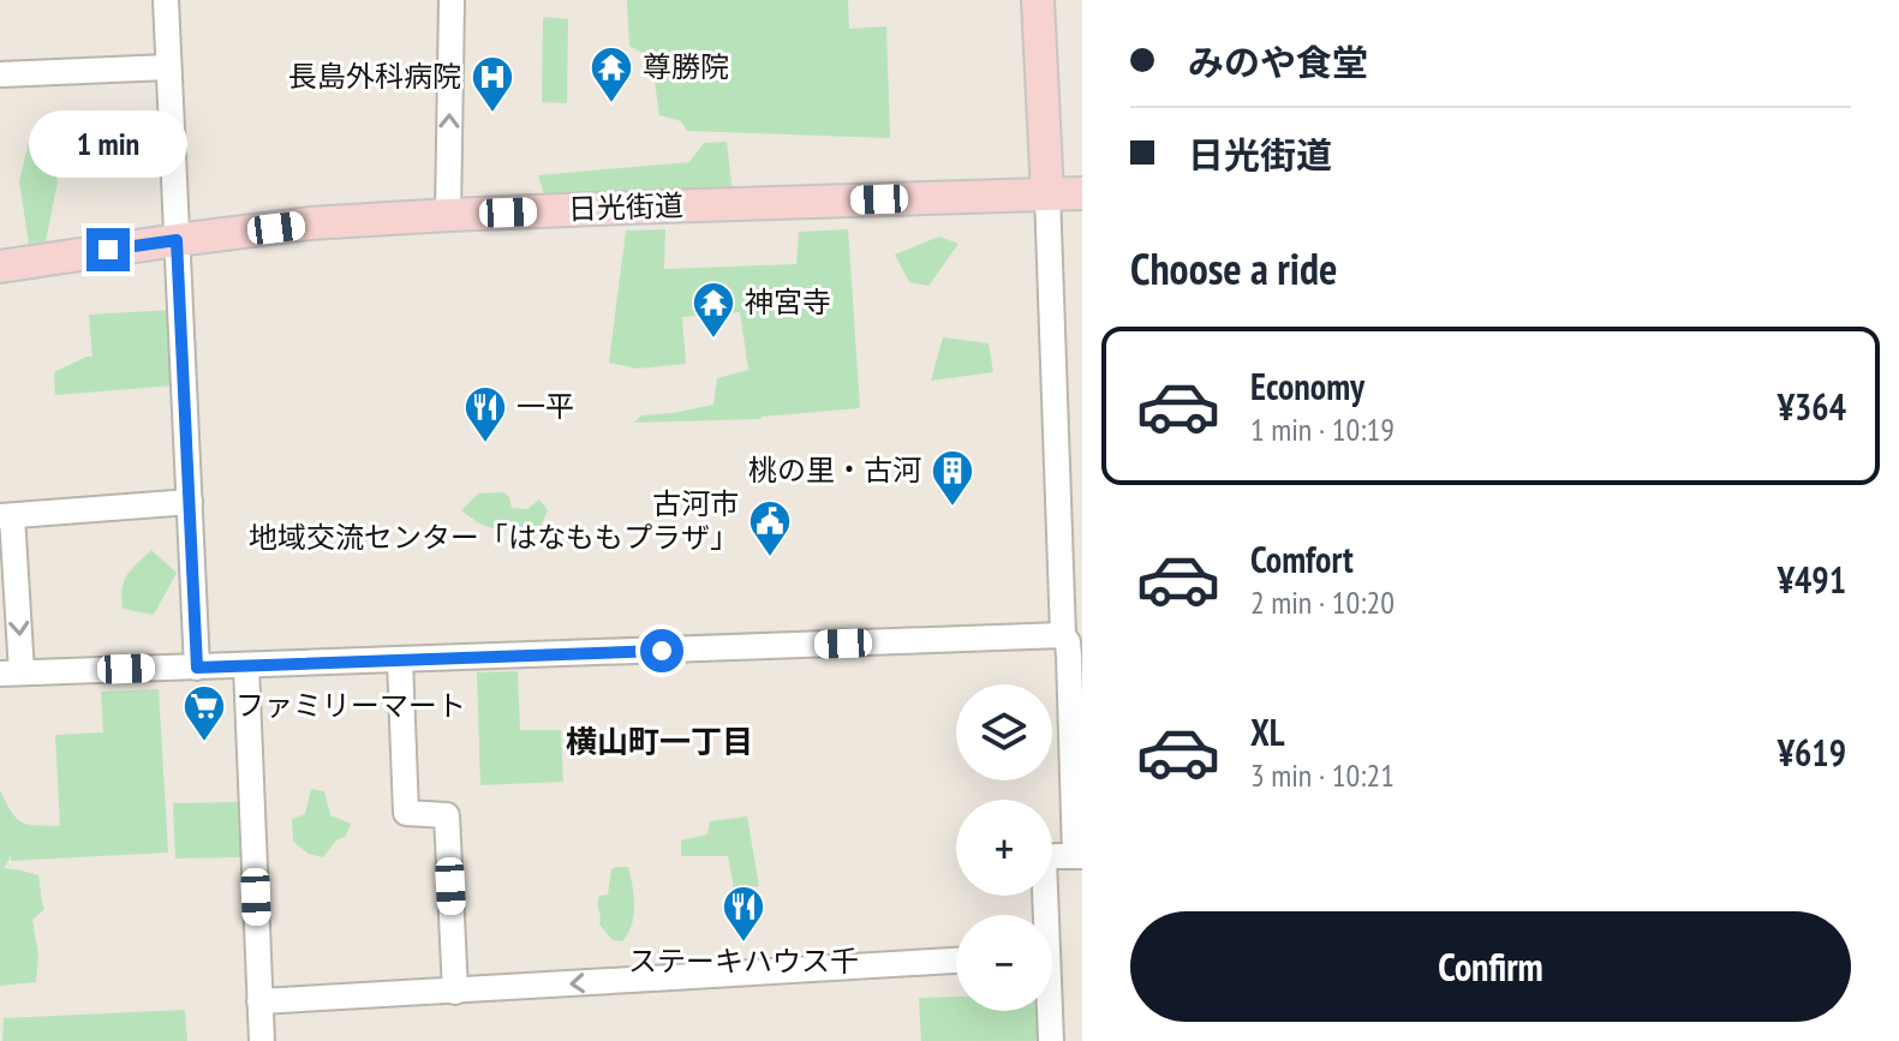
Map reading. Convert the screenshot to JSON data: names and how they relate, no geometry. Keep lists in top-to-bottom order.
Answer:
{
  "streets": {
    "main road": ["日光街道"]
  },
  "districts": ["横山町一丁目"],
  "places": {
    "temple": ["尊勝院", "神宮寺"],
    "hospital": ["長島外科病院"],
    "restaurant": ["一平", "ステーキハウス千"],
    "building": ["桃の里・古河"],
    "public building": ["古河市 地域交流センター「はなももプラザ」"],
    "supermarket": ["ファミリーマート"]
  },
  "page": {
    "banner": ["みのや食堂", "日光街道"],
    "bubble": "1 min",
    "heading": "Choose a ride",
    "list": [
      {
        "name": "Economy",
        "note": "1 min · 10:19",
        "value": "¥364"
      },
      {
        "name": "Comfort",
        "note": "2 min · 10:20",
        "value": "¥491"
      },
      {
        "name": "XL",
        "note": "3 min · 10:21",
        "value": "¥619"
      }
    ],
    "map_buttons": ["+", "−"],
    "buttons": "Confirm"
  }
}
